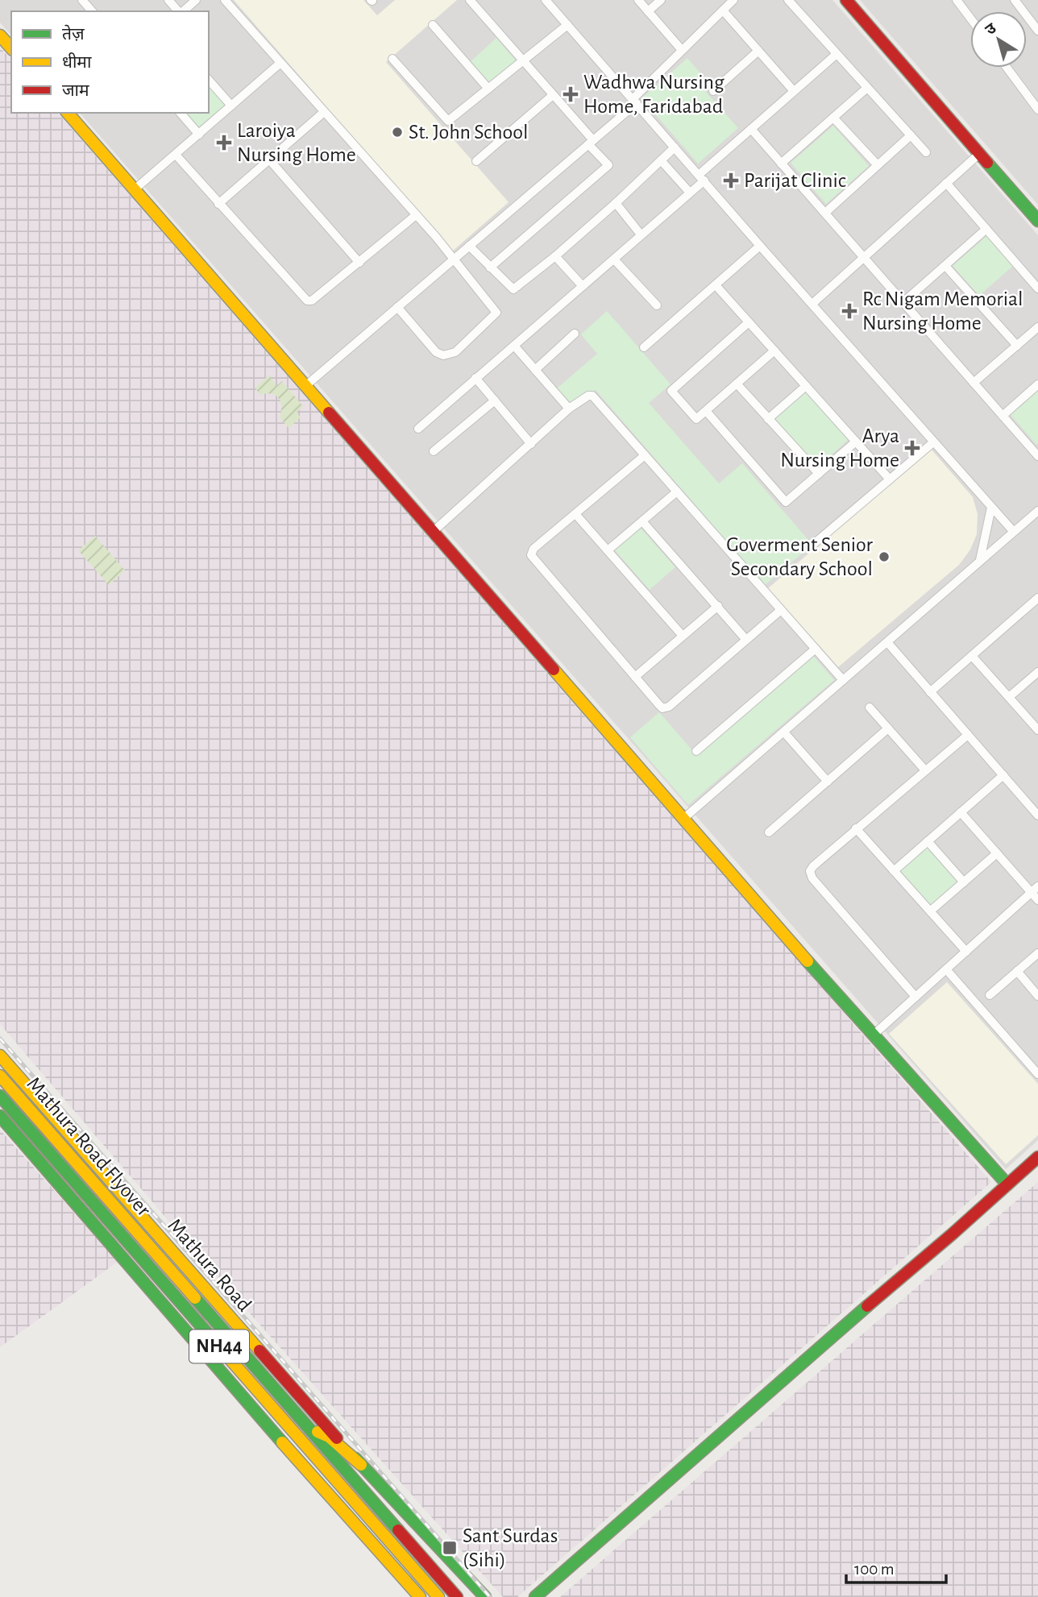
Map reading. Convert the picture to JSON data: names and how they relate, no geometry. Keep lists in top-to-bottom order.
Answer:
{
  "streets": {
    "main road": ["Mathura Road Flyover", "Mathura Road", "NH44"]
  },
  "crossings": [
    ["Mathura Road Flyover", "NH44"]
  ],
  "places": {
    "health": [
      "Wadhwa Nursing Home, Faridabad",
      "Laroiya Nursing Home",
      "Parijat Clinic",
      "Rc Nigam Memorial Nursing Home",
      "Arya Nursing Home"
    ],
    "other": ["St. John School", "Goverment Senior Secondary School"],
    "transit": ["Sant Surdas (Sihi)"]
  },
  "legend": ["तेज़", "धीमा", "जाम"],
  "scale_bar": "100 m",
  "north": "top left"
}
